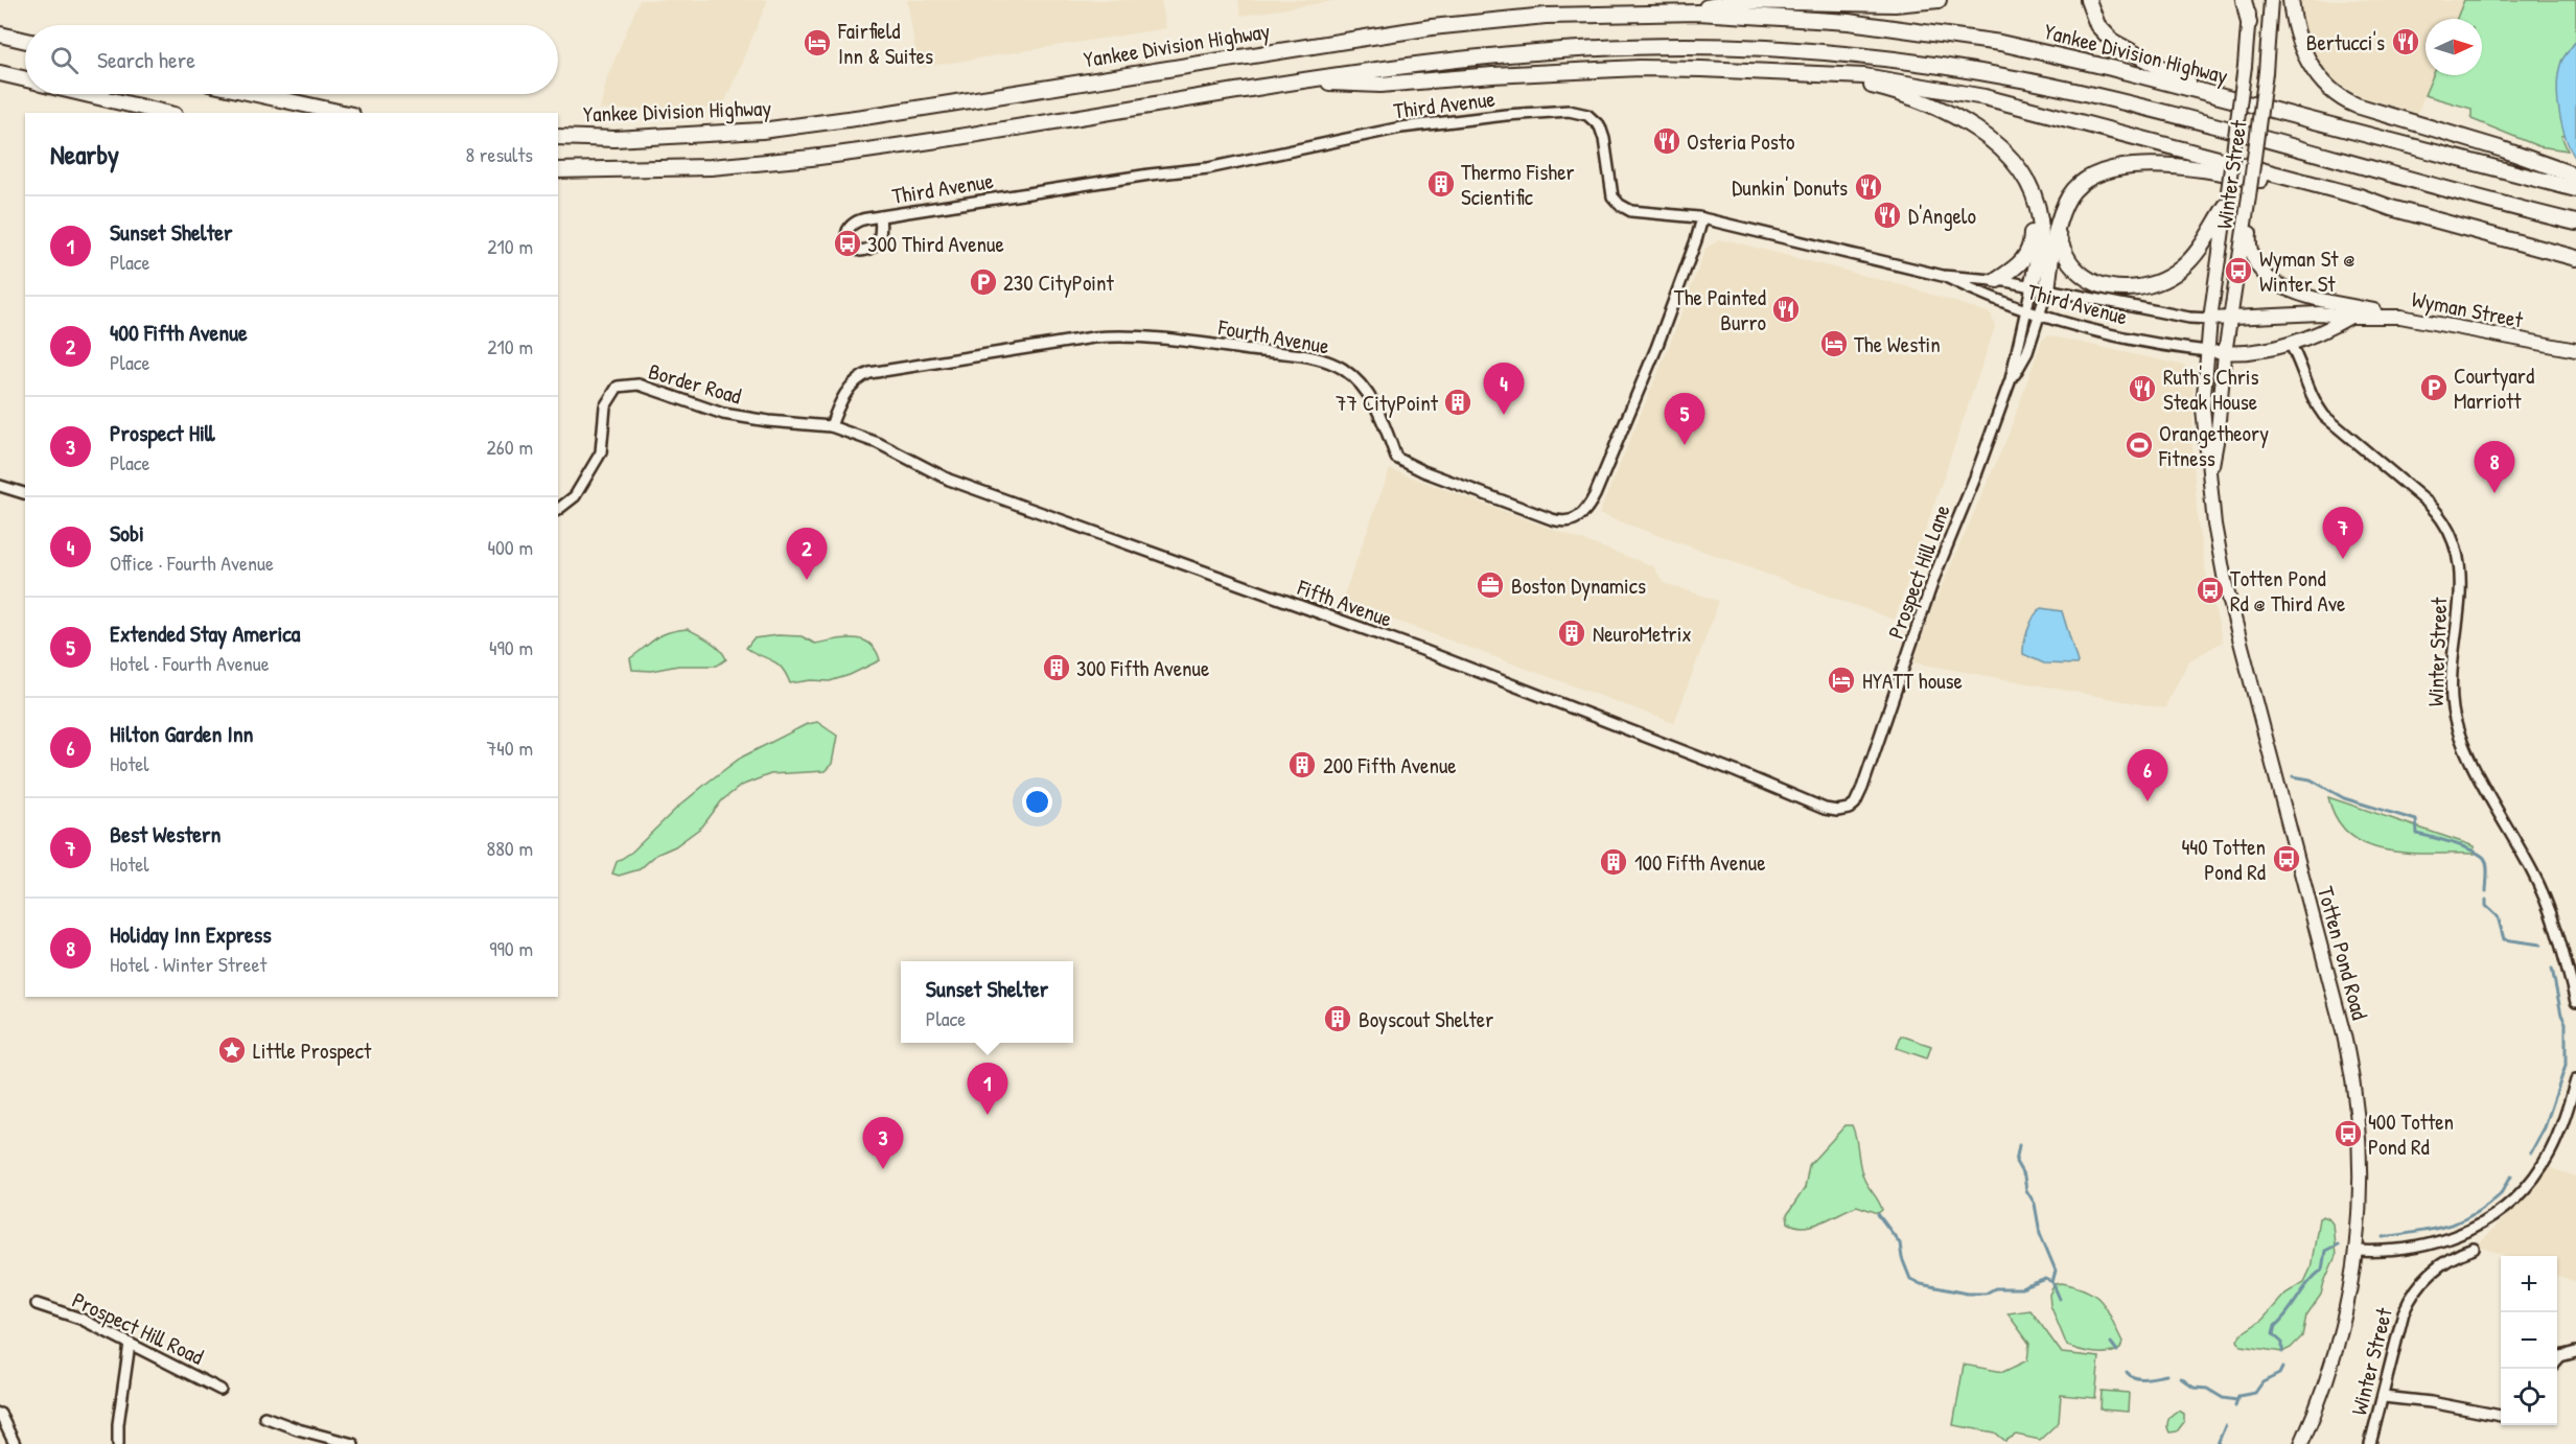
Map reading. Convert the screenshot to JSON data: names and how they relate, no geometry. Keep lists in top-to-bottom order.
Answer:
{
  "streets": {
    "highway": ["Yankee Division Highway"],
    "main road": ["Winter Street", "Wyman Street", "Totten Pond Road"],
    "street": [
      "Third Avenue",
      "Fourth Avenue",
      "Border Road",
      "Prospect Hill Lane",
      "Fifth Avenue",
      "Prospect Hill Road"
    ]
  },
  "crossings": [
    ["Third Avenue", "Winter Street"],
    ["Third Avenue", "Wyman Street"],
    ["Third Avenue", "Fourth Avenue"],
    ["Third Avenue", "Prospect Hill Lane"],
    ["Third Avenue", "Totten Pond Road"],
    ["Winter Street", "Wyman Street"],
    ["Winter Street", "Totten Pond Road"],
    ["Wyman Street", "Totten Pond Road"],
    ["Fourth Avenue", "Border Road"],
    ["Fourth Avenue", "Fifth Avenue"],
    ["Border Road", "Fifth Avenue"],
    ["Prospect Hill Lane", "Fifth Avenue"]
  ],
  "places": {
    "restaurant": [
      "Bertucci's",
      "Osteria Posto",
      "Dunkin' Donuts",
      "D'Angelo",
      "The Painted Burro",
      "Ruth's Chris Steak House"
    ],
    "hotel": ["Fairfield Inn & Suites", "The Westin", "HYATT house"],
    "building": [
      "Thermo Fisher Scientific",
      "77 CityPoint",
      "NeuroMetrix",
      "300 Fifth Avenue",
      "200 Fifth Avenue",
      "100 Fifth Avenue",
      "Boyscout Shelter"
    ],
    "bus stop": [
      "300 Third Avenue",
      "Wyman St @ Winter St",
      "Totten Pond Rd @ Third Ave",
      "440 Totten Pond Rd",
      "400 Totten Pond Rd"
    ],
    "parking": ["230 CityPoint", "Courtyard Marriott"],
    "sports": ["Orangetheory Fitness"],
    "office": ["Boston Dynamics"],
    "place": ["Little Prospect"]
  },
  "north": "right",
  "page": {
    "search": "Search here",
    "heading": ["Nearby", "8 results"],
    "list": [
      {
        "mark": "1",
        "name": "Sunset Shelter",
        "note": "Place",
        "value": "210 m"
      },
      {
        "mark": "2",
        "name": "400 Fifth Avenue",
        "note": "Place",
        "value": "210 m"
      },
      {
        "mark": "3",
        "name": "Prospect Hill",
        "note": "Place",
        "value": "260 m"
      },
      {
        "mark": "4",
        "name": "Sobi",
        "note": "Office · Fourth Avenue",
        "value": "400 m"
      },
      {
        "mark": "5",
        "name": "Extended Stay America",
        "note": "Hotel · Fourth Avenue",
        "value": "490 m"
      },
      {
        "mark": "6",
        "name": "Hilton Garden Inn",
        "note": "Hotel",
        "value": "740 m"
      },
      {
        "mark": "7",
        "name": "Best Western",
        "note": "Hotel",
        "value": "880 m"
      },
      {
        "mark": "8",
        "name": "Holiday Inn Express",
        "note": "Hotel · Winter Street",
        "value": "990 m"
      }
    ],
    "pins": [
      "4",
      "5",
      "8",
      "7",
      "2",
      "6",
      "1",
      "3"
    ],
    "popup": ["Sunset Shelter", "Place"],
    "map_buttons": ["+", "−"]
  }
}
